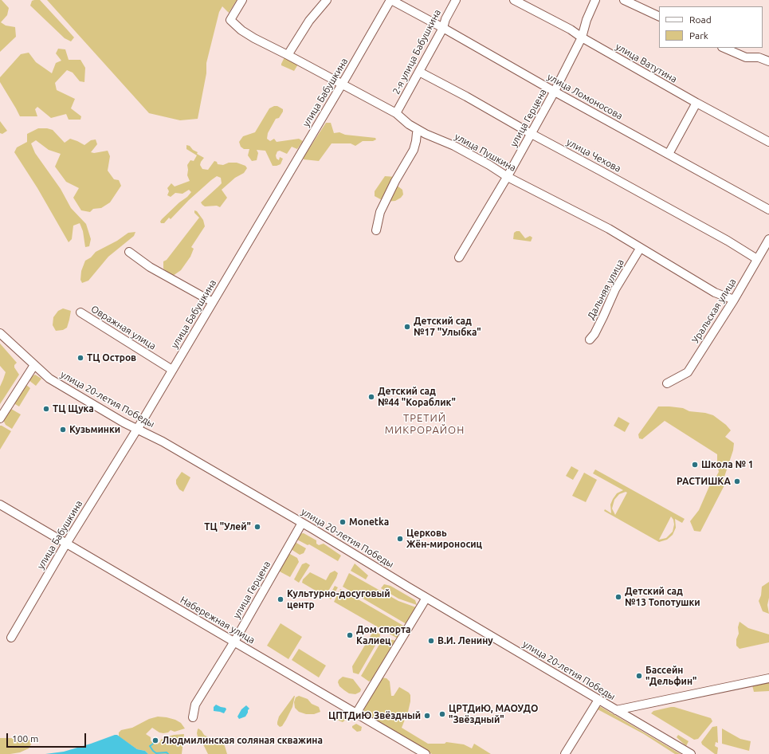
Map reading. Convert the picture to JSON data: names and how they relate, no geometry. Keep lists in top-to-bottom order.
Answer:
{
  "streets": {
    "street": [
      "2-я улица Бабушкина",
      "улица Ватутина",
      "улица Бабушкина",
      "улица Ломоносова",
      "улица Герцена",
      "улица Пушкина",
      "улица Чехова",
      "Дальняя улица",
      "Уральская улица",
      "Овражная улица",
      "улица 20-летия Победы",
      "Набережная улица"
    ]
  },
  "crossings": [
    ["2-я улица Бабушкина", "улица Ломоносова"],
    ["2-я улица Бабушкина", "улица Пушкина"],
    ["2-я улица Бабушкина", "улица Чехова"],
    ["улица Ватутина", "улица Герцена"],
    ["улица Бабушкина", "улица Ломоносова"],
    ["улица Бабушкина", "улица Пушкина"],
    ["улица Бабушкина", "Овражная улица"],
    ["улица Бабушкина", "улица 20-летия Победы"],
    ["улица Бабушкина", "Набережная улица"],
    ["улица Ломоносова", "улица Герцена"],
    ["улица Герцена", "улица Пушкина"],
    ["улица Герцена", "улица Чехова"],
    ["улица Герцена", "улица 20-летия Победы"],
    ["улица Герцена", "Набережная улица"],
    ["улица Пушкина", "Дальняя улица"],
    ["улица Пушкина", "Уральская улица"],
    ["улица Чехова", "Уральская улица"]
  ],
  "districts": ["ТРЕТИЙ МИКРОРАЙОН"],
  "places": [
    "Детский сад №17 \"Улыбка\"",
    "ТЦ Остров",
    "Детский сад №44 \"Кораблик\"",
    "ТЦ Щука",
    "Кузьминки",
    "Школа № 1",
    "РАСТИШКА",
    "Monetka",
    "ТЦ \"Улей\"",
    "Церковь Жён-мироносиц",
    "Детский сад №13 Топотушки",
    "Культурно-досуговый центр",
    "Дом спорта Калиец",
    "В.И. Ленину",
    "Бассейн \"Дельфин\"",
    "ЦРТДиЮ, МАОУДО \"Звёздный\"",
    "ЦПТДиЮ Звёздный",
    "Людмилинская соляная скважина"
  ],
  "legend": ["Road", "Park"],
  "scale_bar": "100 m"
}
